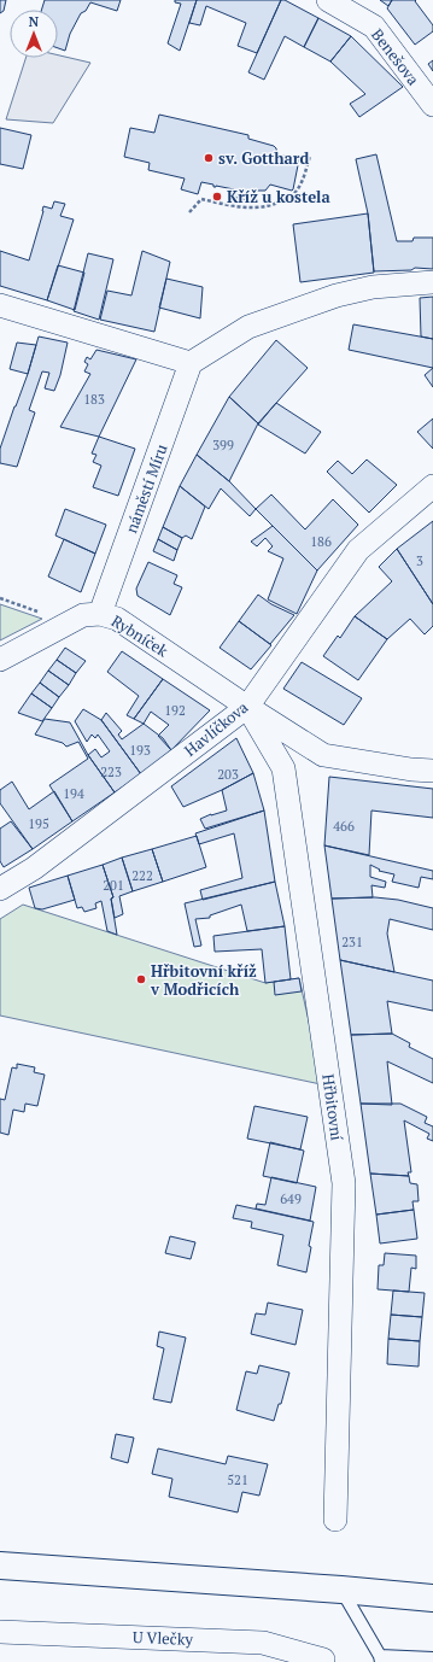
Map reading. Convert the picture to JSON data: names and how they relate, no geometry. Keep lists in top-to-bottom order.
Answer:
{
  "streets": {
    "street": [
      "Benešova",
      "náměstí Míru",
      "Rybníček",
      "Havlíčkova",
      "Hřbitovní",
      "U Vlečky"
    ]
  },
  "crossings": [
    ["náměstí Míru", "Rybníček"],
    ["Rybníček", "Havlíčkova"],
    ["Rybníček", "Hřbitovní"],
    ["Havlíčkova", "Hřbitovní"]
  ],
  "places": ["sv. Gotthard", "Kříž u kostela", "Hřbitovní kříž v Modřicích"],
  "house_numbers": [
    "183",
    "399",
    "186",
    "3",
    "192",
    "193",
    "223",
    "203",
    "194",
    "195",
    "466",
    "222",
    "201",
    "231",
    "649",
    "521"
  ],
  "north": "top"
}
